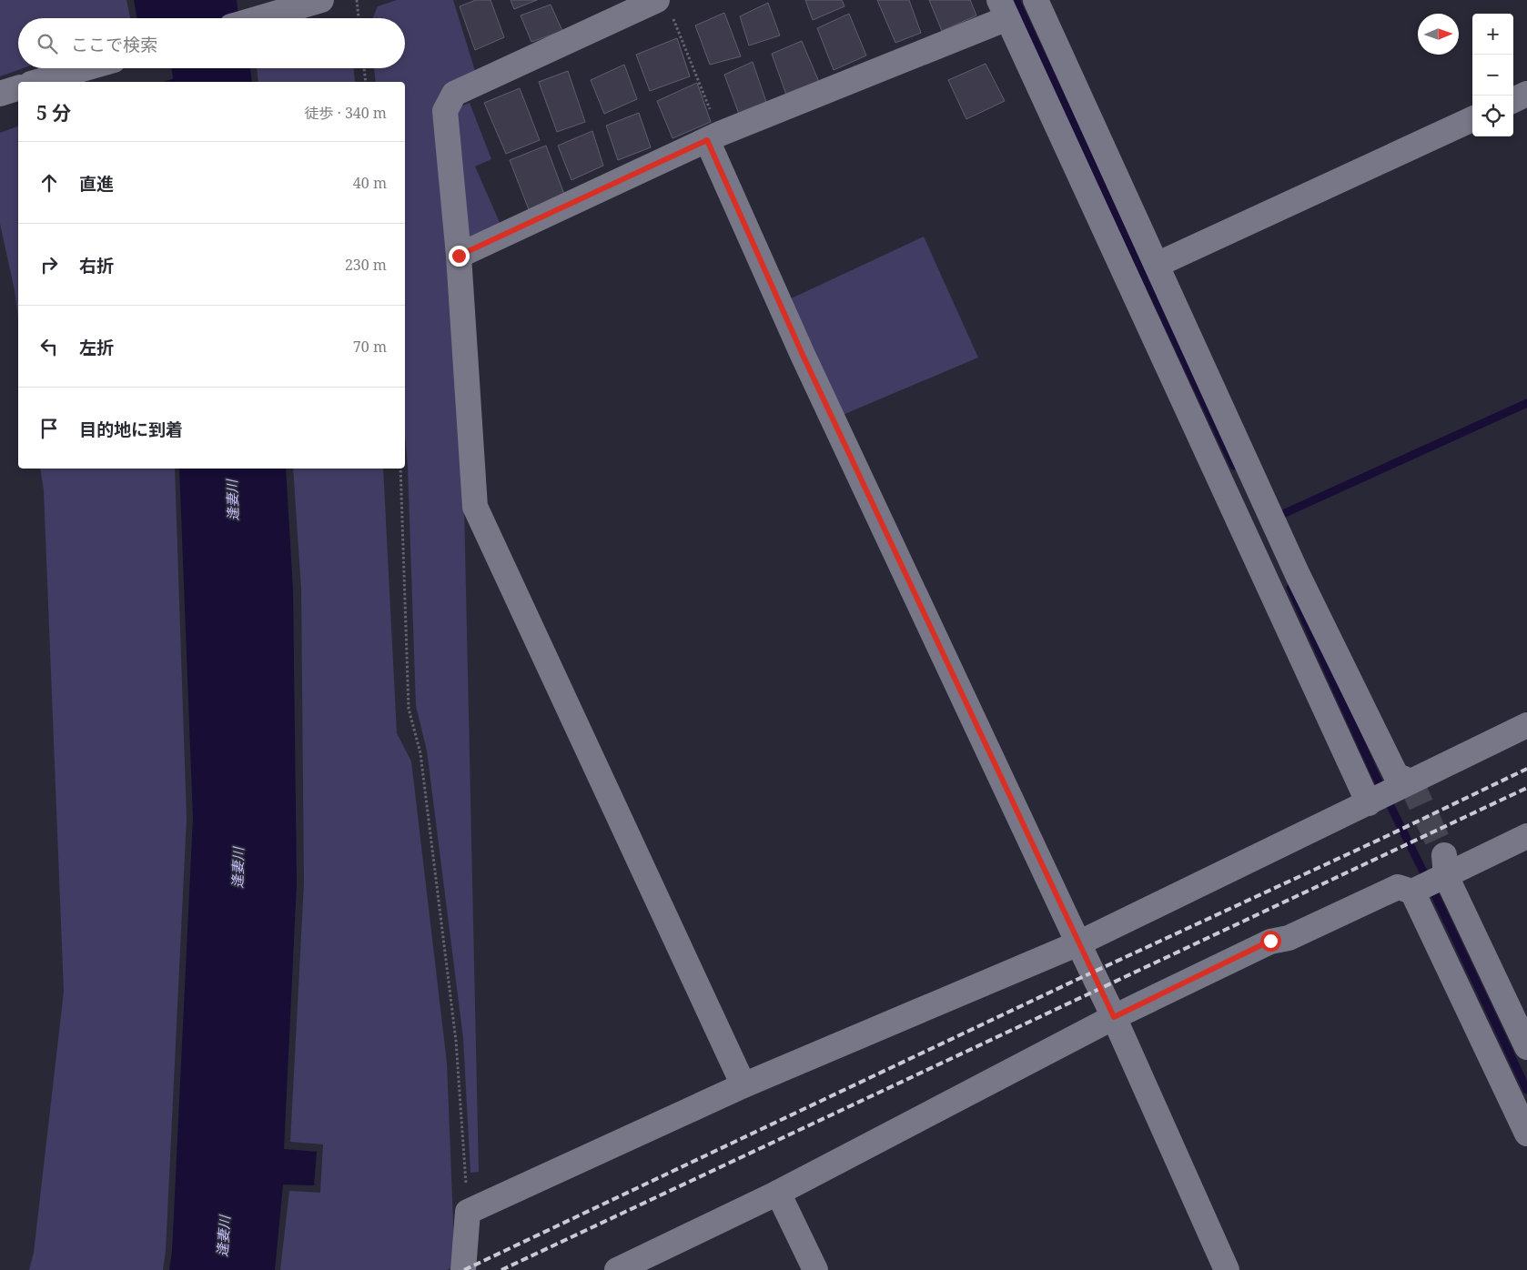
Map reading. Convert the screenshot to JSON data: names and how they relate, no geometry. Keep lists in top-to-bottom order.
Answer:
{
  "water": ["逢妻川"],
  "north": "right",
  "page": {
    "map_buttons": ["+", "−"],
    "search": "ここで検索",
    "heading": ["5 分", "徒歩 · 340 m"],
    "list": [
      ["直進", "40 m"],
      ["右折", "230 m"],
      ["左折", "70 m"],
      "目的地に到着"
    ]
  }
}
